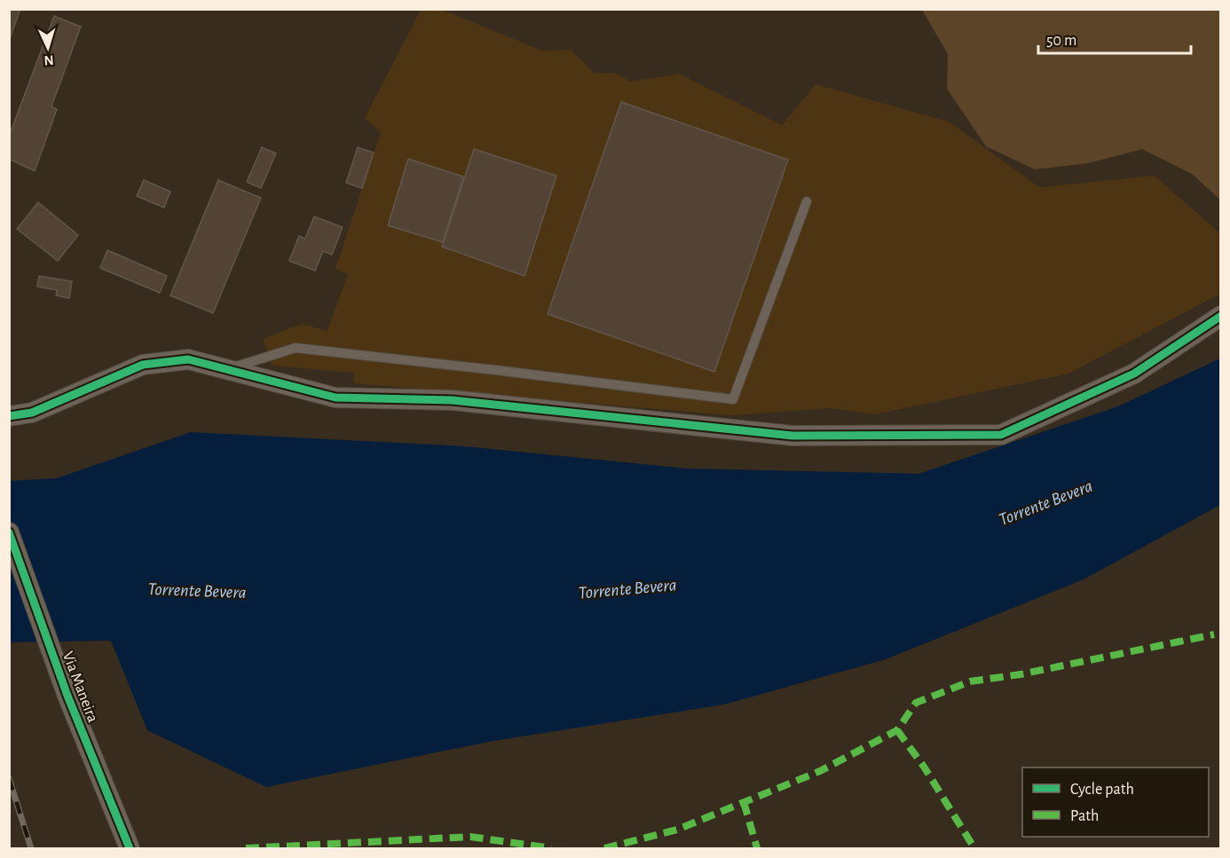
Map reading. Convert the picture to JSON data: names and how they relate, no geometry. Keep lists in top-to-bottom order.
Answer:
{
  "streets": {
    "street": ["Via Maneira"]
  },
  "water": ["Torrente Bevera"],
  "legend": ["Cycle path", "Path"],
  "scale_bar": "50 m",
  "north": "bottom"
}
